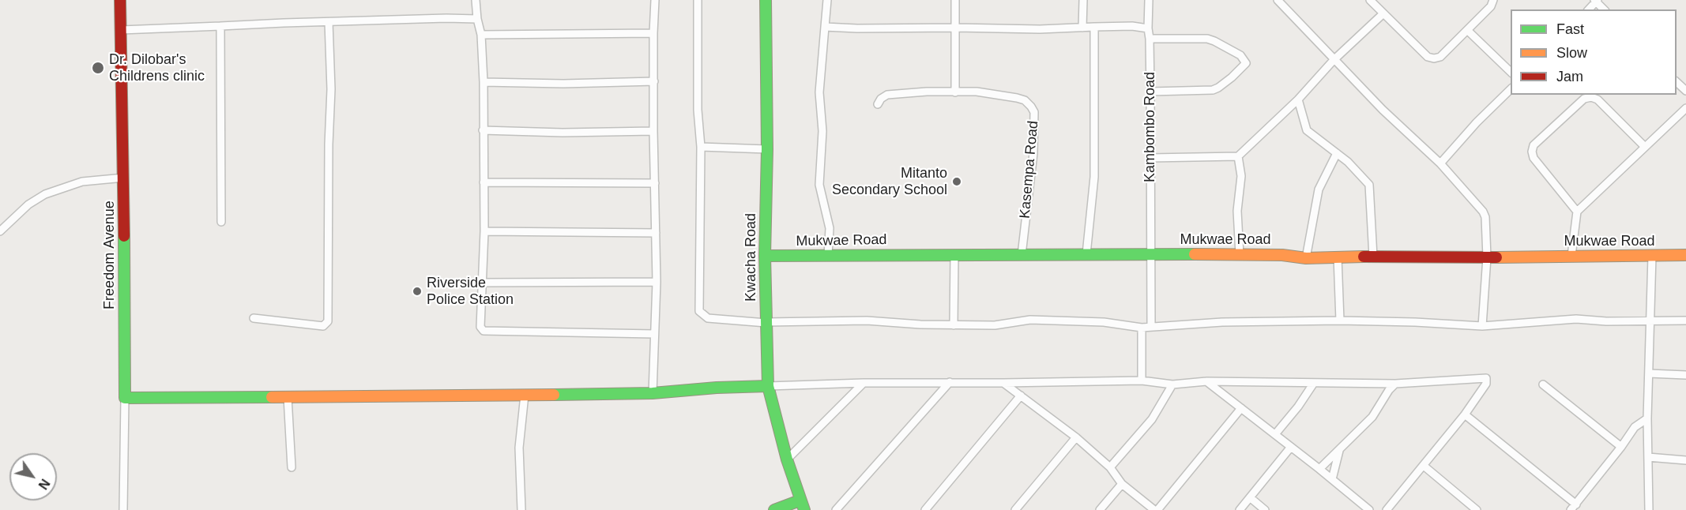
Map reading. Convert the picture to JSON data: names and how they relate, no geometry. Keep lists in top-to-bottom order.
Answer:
{
  "streets": {
    "main road": ["Mukwae Road", "Freedom Avenue", "Kwacha Road"],
    "street": ["Kambombo Road", "Kasempa Road"]
  },
  "crossings": [
    ["Kambombo Road", "Mukwae Road"],
    ["Kasempa Road", "Mukwae Road"],
    ["Mukwae Road", "Kwacha Road"]
  ],
  "places": ["Dr. Dilobar's Childrens clinic", "Mitanto Secondary School", "Riverside Police Station"],
  "legend": ["Fast", "Slow", "Jam"],
  "north": "bottom right"
}
